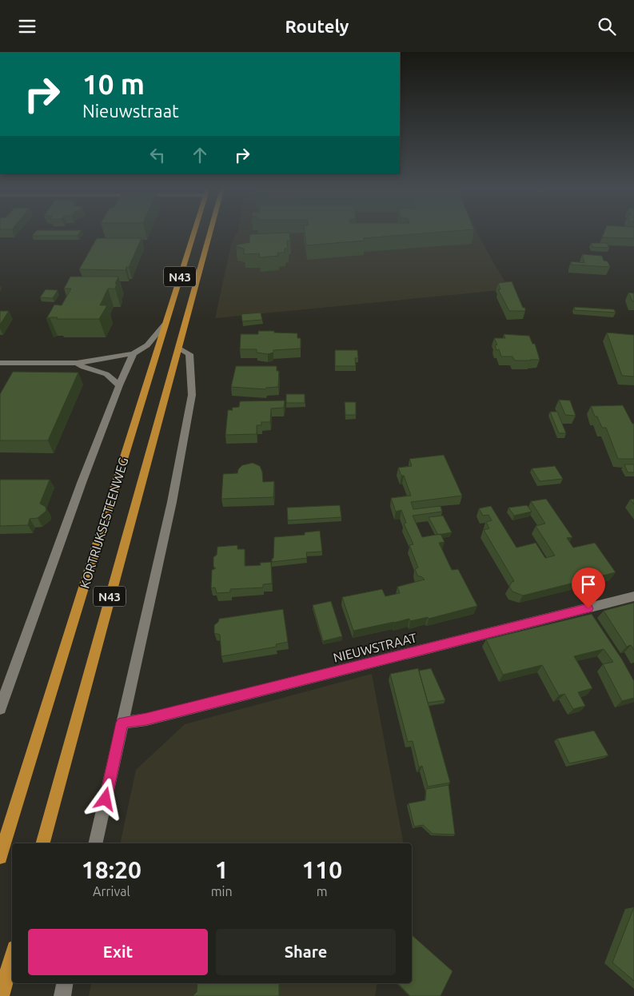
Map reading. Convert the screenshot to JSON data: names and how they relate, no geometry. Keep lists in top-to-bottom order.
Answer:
{
  "streets": {
    "main road": ["N43", "KORTRIJKSESTEENWEG"],
    "street": ["NIEUWSTRAAT"]
  },
  "page": {
    "header": "Routely",
    "turn": ["10 m", "Nieuwstraat"],
    "eta": [
      "18:20",
      "Arrival",
      "1",
      "min",
      "110",
      "m"
    ],
    "buttons": ["Exit", "Share"]
  }
}
